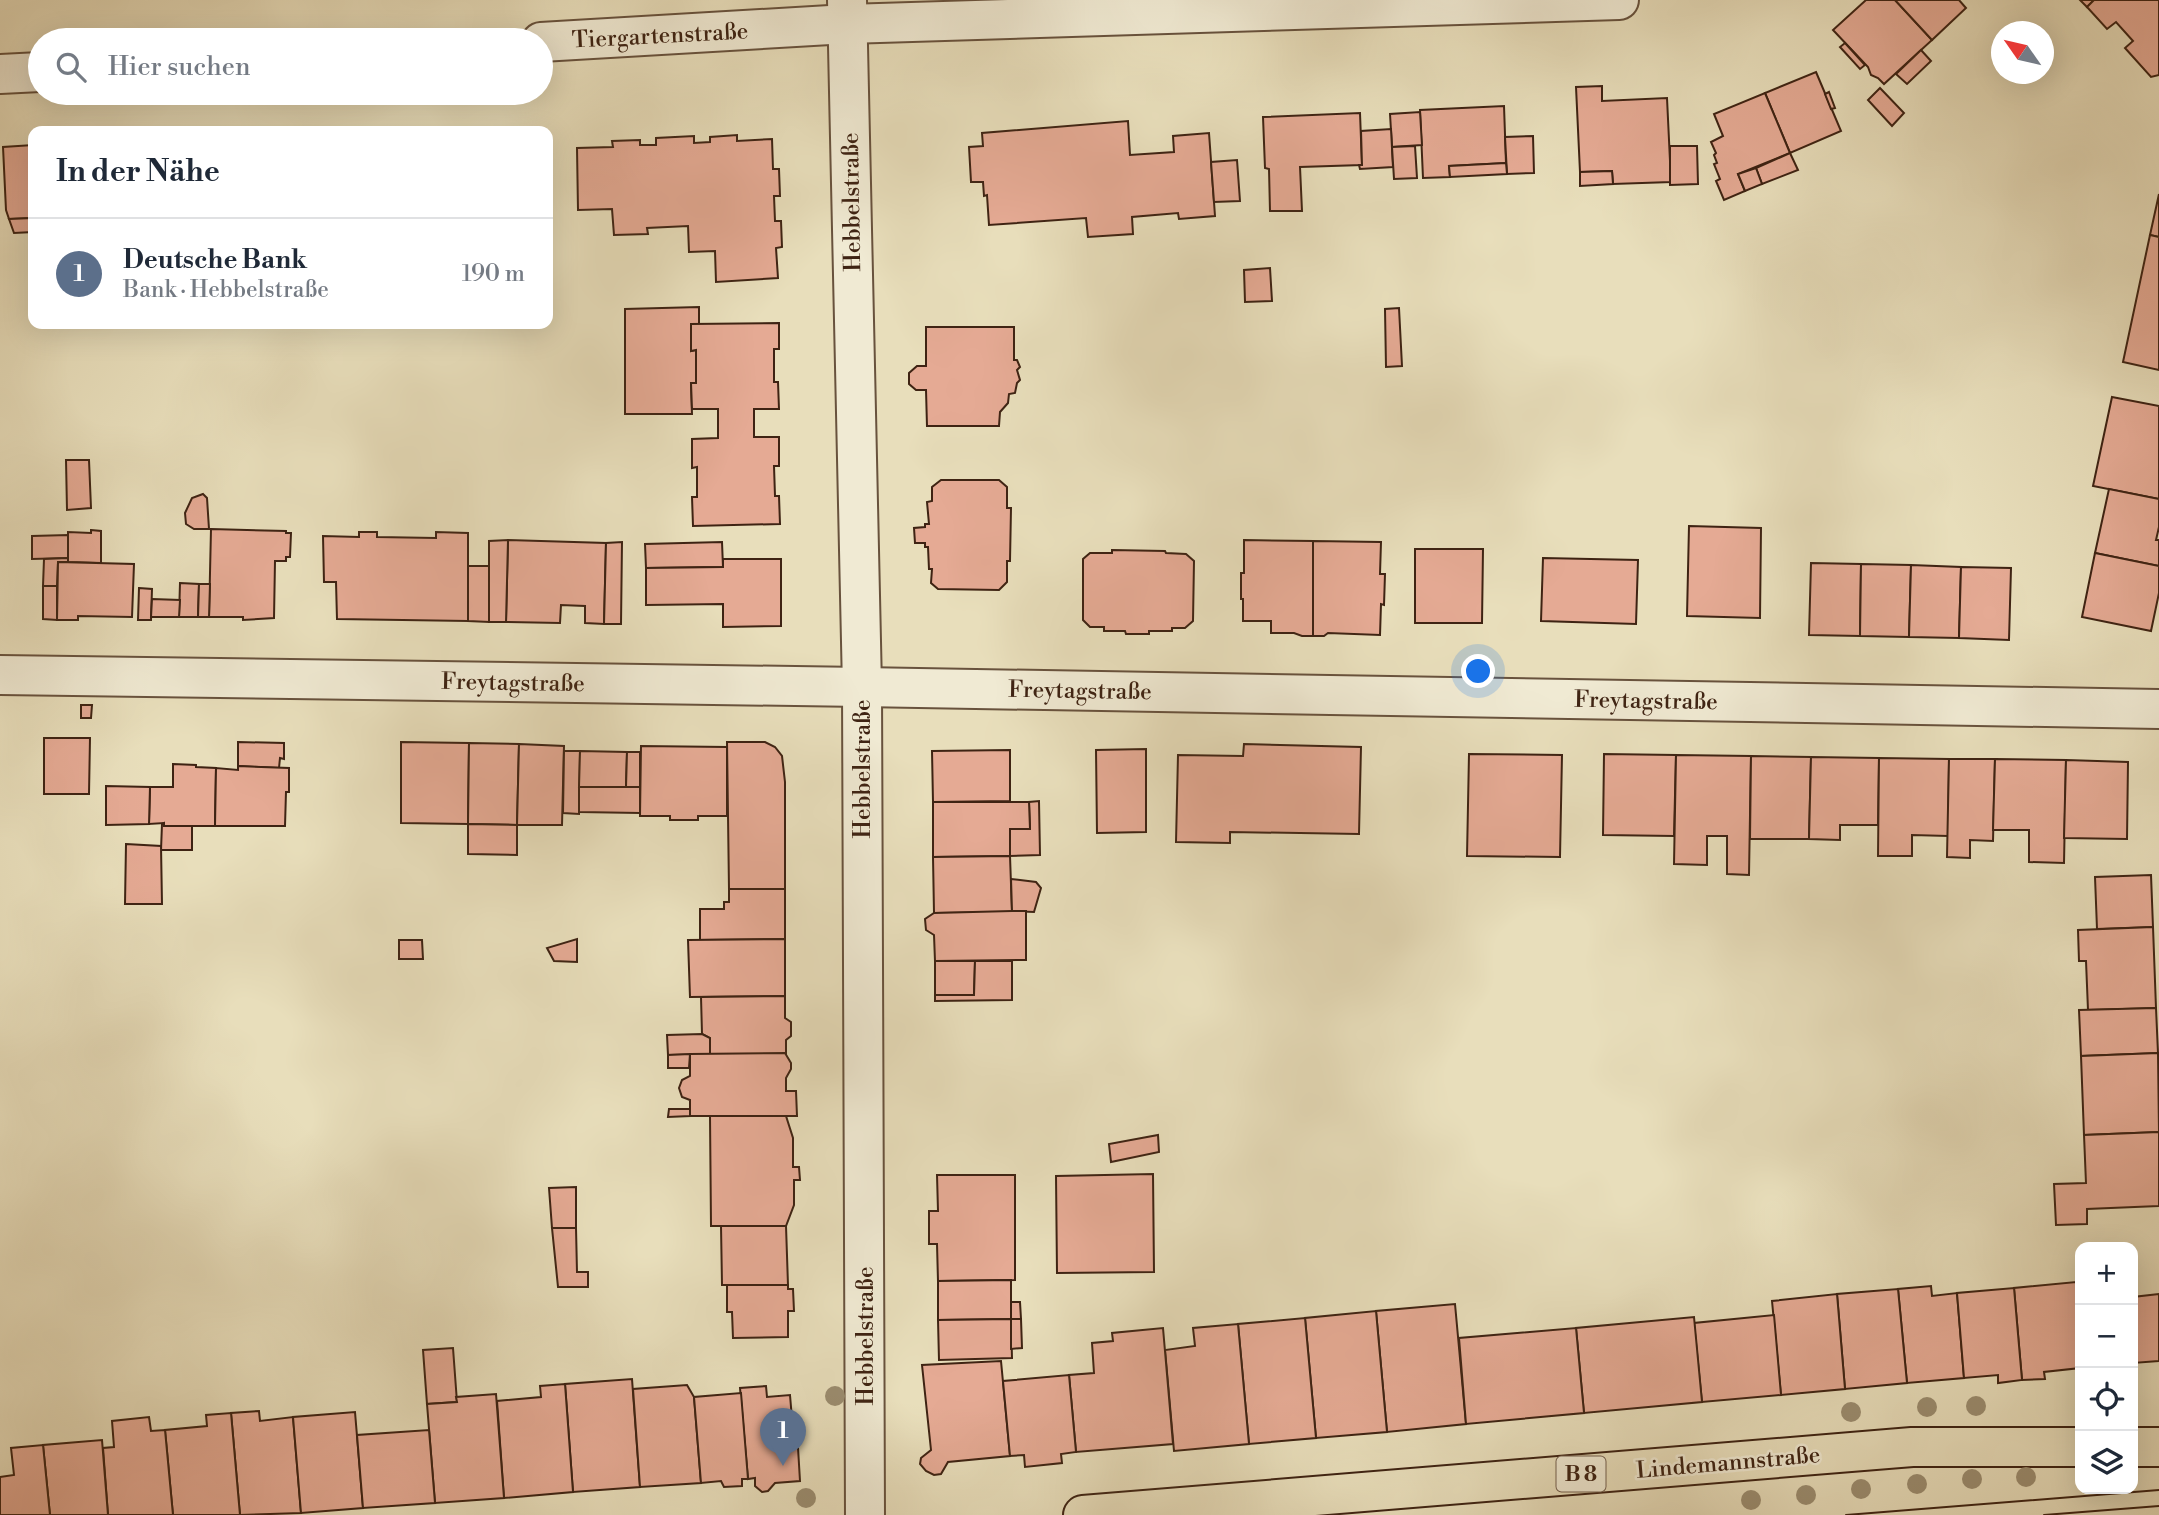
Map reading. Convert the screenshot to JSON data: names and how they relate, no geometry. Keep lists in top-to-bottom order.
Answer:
{
  "streets": {
    "main road": ["Lindemannstraße", "B 8"],
    "street": ["Tiergartenstraße", "Hebbelstraße", "Freytagstraße"]
  },
  "crossings": [
    ["Tiergartenstraße", "Hebbelstraße"],
    ["Hebbelstraße", "Freytagstraße"]
  ],
  "north": "top left",
  "page": {
    "search": "Hier suchen",
    "heading": "In der Nähe",
    "list": [
      {
        "mark": "1",
        "name": "Deutsche Bank",
        "note": "Bank · Hebbelstraße",
        "value": "190 m"
      }
    ],
    "map_buttons": ["+", "−"],
    "pins": "1"
  }
}
